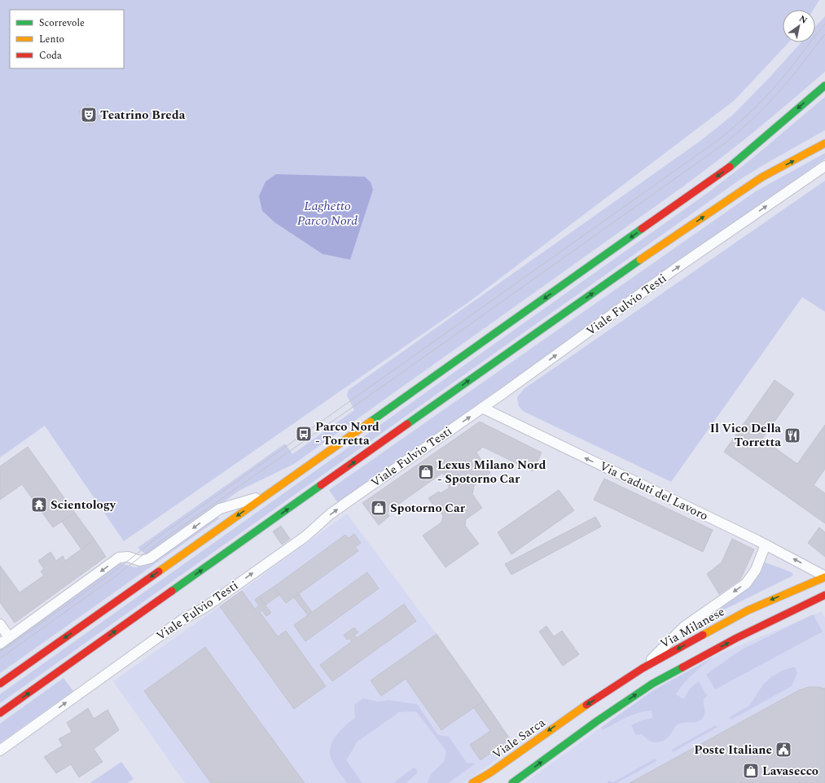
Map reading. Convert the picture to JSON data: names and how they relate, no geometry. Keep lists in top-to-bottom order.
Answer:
{
  "streets": {
    "main road": ["Via Milanese", "Viale Sarca"],
    "street": ["Viale Fulvio Testi", "Via Caduti del Lavoro"]
  },
  "crossings": [
    ["Viale Fulvio Testi", "Via Caduti del Lavoro"],
    ["Via Caduti del Lavoro", "Via Milanese"],
    ["Via Milanese", "Viale Sarca"]
  ],
  "one_way": ["Via Caduti del Lavoro"],
  "water": ["Laghetto Parco Nord"],
  "places": {
    "theatre": ["Teatrino Breda"],
    "bus stop": ["Parco Nord - Torretta"],
    "restaurant": ["Il Vico Della Torretta"],
    "shop": ["Lexus Milano Nord - Spotorno Car", "Spotorno Car", "Lavasecco"],
    "temple": ["Scientology"],
    "public building": ["Poste Italiane"]
  },
  "legend": ["Scorrevole", "Lento", "Coda"],
  "north": "top right"
}
